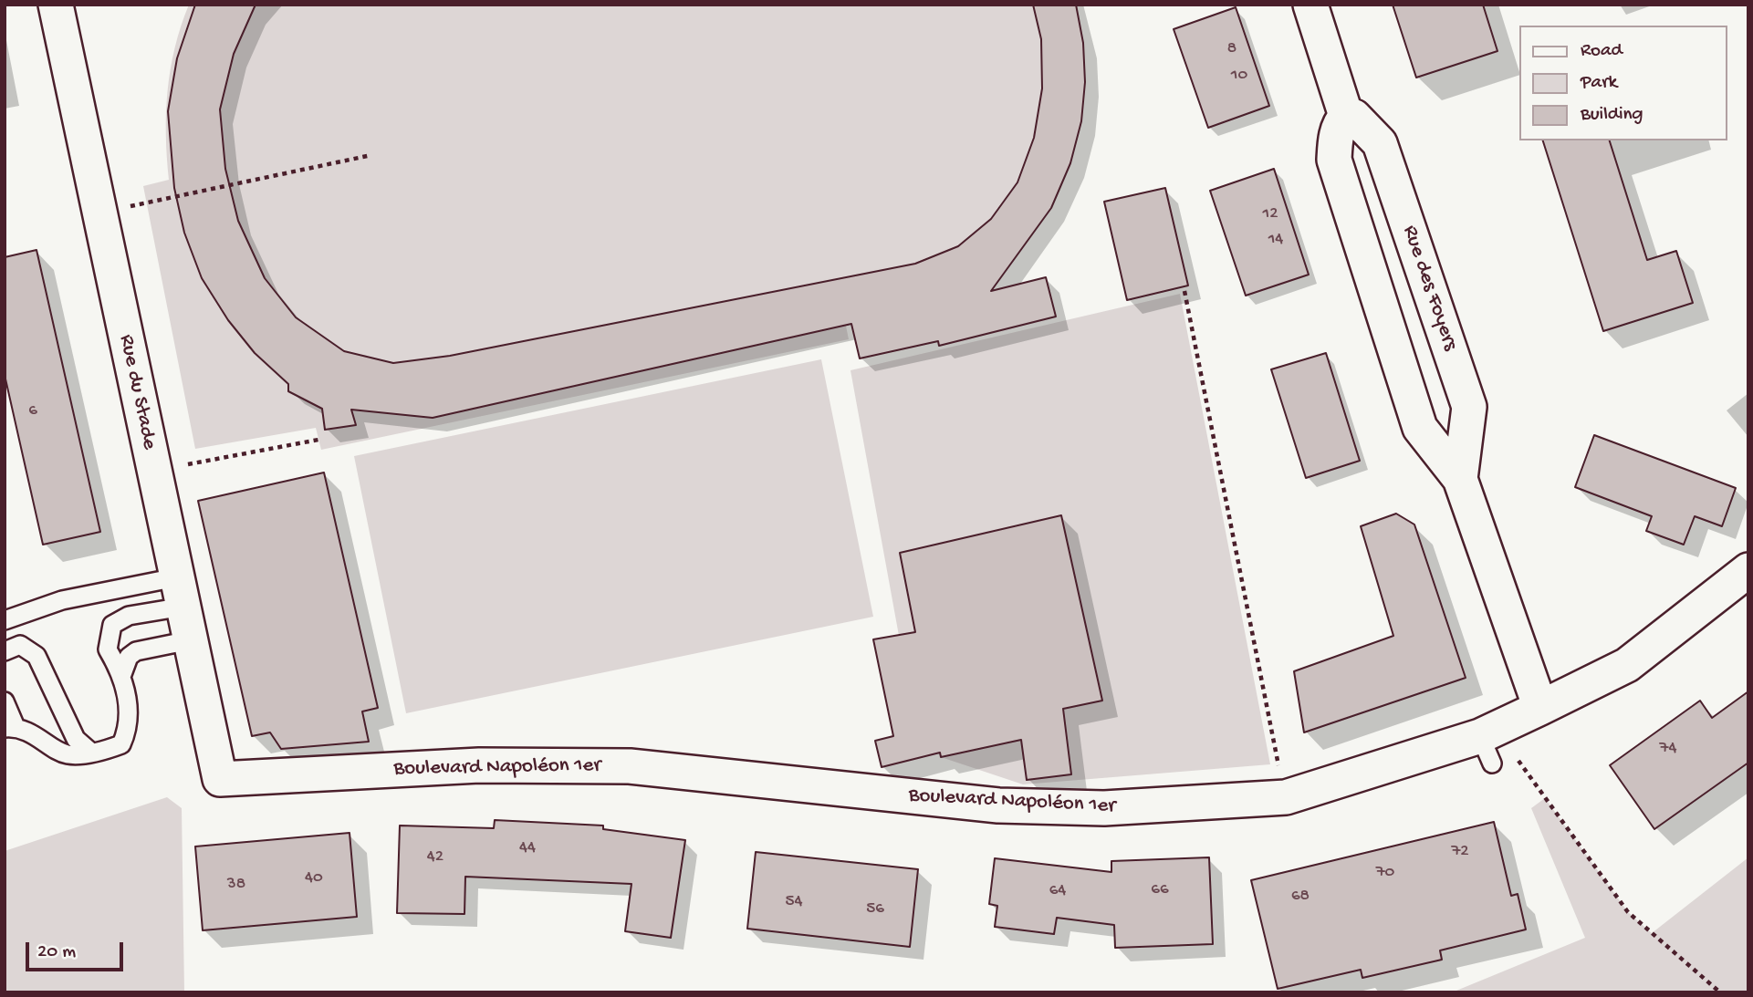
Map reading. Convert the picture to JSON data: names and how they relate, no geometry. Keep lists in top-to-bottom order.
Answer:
{
  "streets": {
    "street": ["Rue des Foyers", "Rue du Stade", "Boulevard Napoléon 1er"]
  },
  "crossings": [
    ["Rue des Foyers", "Boulevard Napoléon 1er"],
    ["Rue du Stade", "Boulevard Napoléon 1er"]
  ],
  "house_numbers": [
    "8",
    "10",
    "12",
    "14",
    "6",
    "74",
    "44",
    "72",
    "42",
    "70",
    "40",
    "38",
    "66",
    "64",
    "68",
    "54",
    "56"
  ],
  "legend": ["Road", "Park", "Building"],
  "scale_bar": "20 m"
}
